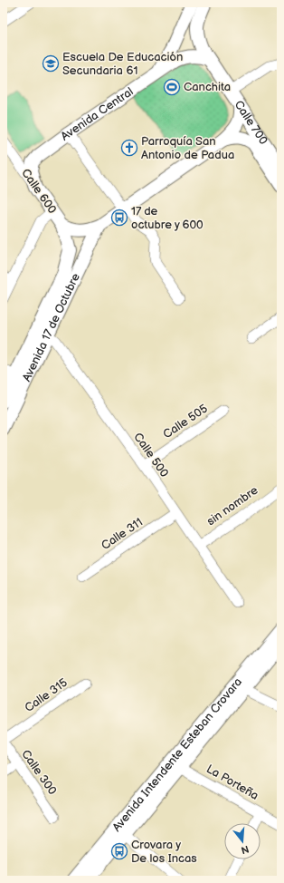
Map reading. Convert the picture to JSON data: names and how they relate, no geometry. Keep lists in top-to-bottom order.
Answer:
{
  "streets": {
    "main road": [
      "Avenida Central",
      "Calle 700",
      "Calle 600",
      "Avenida 17 de Octubre",
      "Avenida Intendente Esteban Crovara"
    ],
    "street": [
      "Calle 505",
      "Calle 500",
      "sin nombre",
      "Calle 311",
      "Calle 315",
      "Calle 300",
      "La Porteña"
    ]
  },
  "crossings": [
    ["Avenida Central", "Calle 700"],
    ["Calle 600", "Avenida 17 de Octubre"],
    ["Avenida 17 de Octubre", "Calle 500"],
    ["Calle 505", "Calle 500"],
    ["Calle 500", "sin nombre"],
    ["Calle 500", "Calle 311"],
    ["Calle 315", "Calle 300"],
    ["Avenida Intendente Esteban Crovara", "La Porteña"]
  ],
  "places": {
    "school or university": ["Escuela De Educación Secundaria 61"],
    "sports": ["Canchita"],
    "church": ["Parroquía San Antonio de Padua"],
    "bus stop": ["17 de octubre y 600", "Crovara y De los Incas"]
  },
  "north": "bottom"
}
